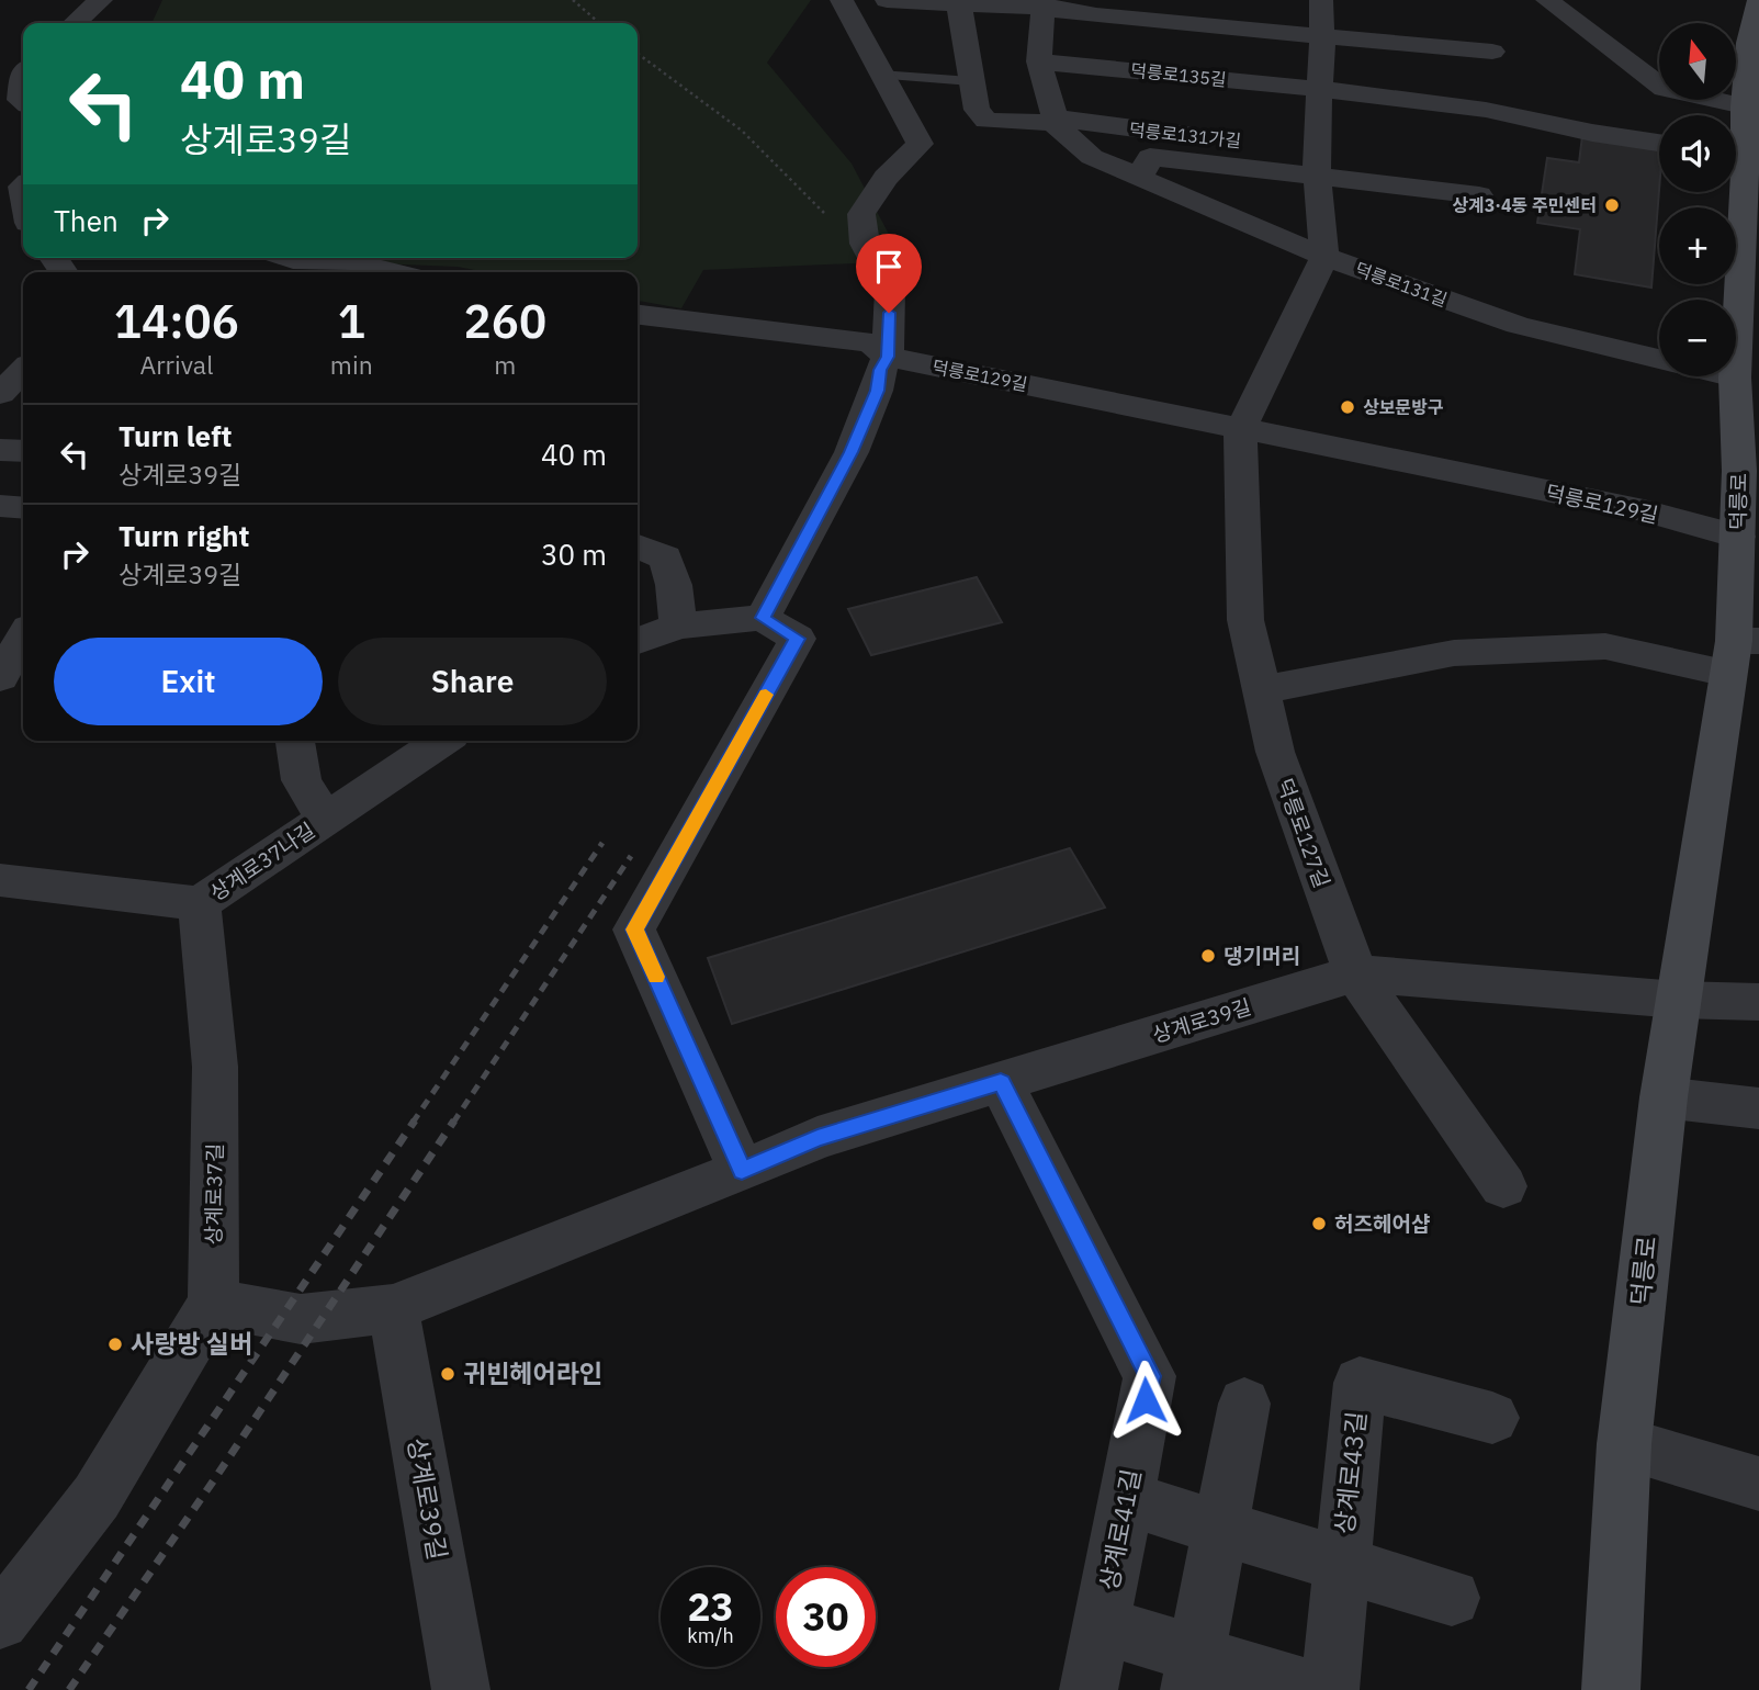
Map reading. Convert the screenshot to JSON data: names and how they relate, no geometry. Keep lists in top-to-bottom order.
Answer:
{
  "streets": {
    "main road": ["덕릉로"],
    "street": [
      "덕릉로135길",
      "덕릉로131가길",
      "덕릉로131길",
      "덕릉로129길",
      "덕릉로127길",
      "상계로37나길",
      "상계로39길",
      "상계로37길",
      "상계로43길",
      "상계로41길"
    ]
  },
  "crossings": [
    ["덕릉로131가길", "덕릉로131길"],
    ["덕릉로131길", "덕릉로"],
    ["덕릉로129길", "덕릉로"],
    ["덕릉로129길", "덕릉로127길"],
    ["덕릉로", "상계로39길"],
    ["덕릉로127길", "상계로39길"],
    ["상계로37나길", "상계로37길"],
    ["상계로39길", "상계로37길"],
    ["상계로39길", "상계로41길"],
    ["상계로43길", "상계로41길"]
  ],
  "places": [
    "상계3·4동 주민센터",
    "상보문방구",
    "댕기머리",
    "허즈헤어샵",
    "사랑방 실버",
    "귀빈헤어라인"
  ],
  "north": "top",
  "page": {
    "map_buttons": ["+", "−"],
    "turn": ["40 m", "상계로39길"],
    "then": "Then",
    "eta": [
      "14:06",
      "Arrival",
      "1",
      "min",
      "260",
      "m"
    ],
    "list": [
      {
        "name": "Turn left",
        "note": "상계로39길",
        "value": "40 m"
      },
      {
        "name": "Turn right",
        "note": "상계로39길",
        "value": "30 m"
      }
    ],
    "buttons": ["Exit", "Share"],
    "speed": "23 km/h",
    "limit": "30"
  }
}
